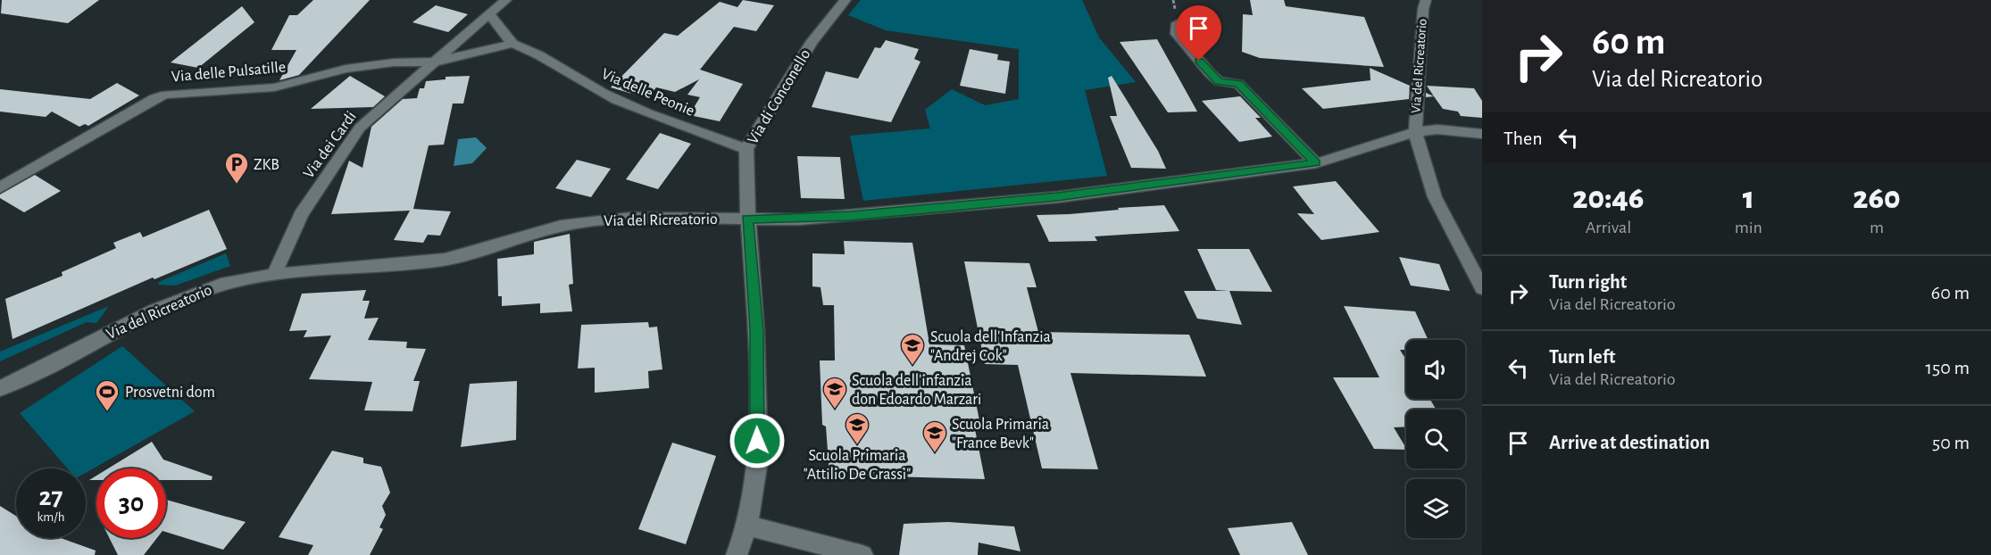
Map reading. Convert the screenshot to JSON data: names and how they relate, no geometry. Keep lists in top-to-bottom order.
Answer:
{
  "streets": {
    "street": [
      "Via del Ricreatorio",
      "Via delle Pulsatille",
      "Via delle Peonie",
      "Via di Conconello",
      "Via dei Cardi"
    ]
  },
  "crossings": [
    ["Via del Ricreatorio", "Via di Conconello"],
    ["Via del Ricreatorio", "Via dei Cardi"],
    ["Via delle Pulsatille", "Via delle Peonie"],
    ["Via delle Pulsatille", "Via dei Cardi"],
    ["Via delle Peonie", "Via di Conconello"]
  ],
  "places": {
    "parking": ["ZKB"],
    "school or university": [
      "Scuola dell'Infanzia \"Andrej Cok\"",
      "Scuola dell'infanzia don Edoardo Marzari",
      "Scuola Primaria \"Attilio De Grassi\"",
      "Scuola Primaria \"France Bevk\""
    ],
    "sports": ["Prosvetni dom"]
  },
  "page": {
    "turn": ["60 m", "Via del Ricreatorio"],
    "then": "Then",
    "eta": [
      "20:46",
      "Arrival",
      "1",
      "min",
      "260",
      "m"
    ],
    "list": [
      {
        "name": "Turn right",
        "note": "Via del Ricreatorio",
        "value": "60 m"
      },
      {
        "name": "Turn left",
        "note": "Via del Ricreatorio",
        "value": "150 m"
      },
      {
        "name": "Arrive at destination",
        "value": "50 m"
      }
    ],
    "speed": "27 km/h",
    "limit": "30"
  }
}
